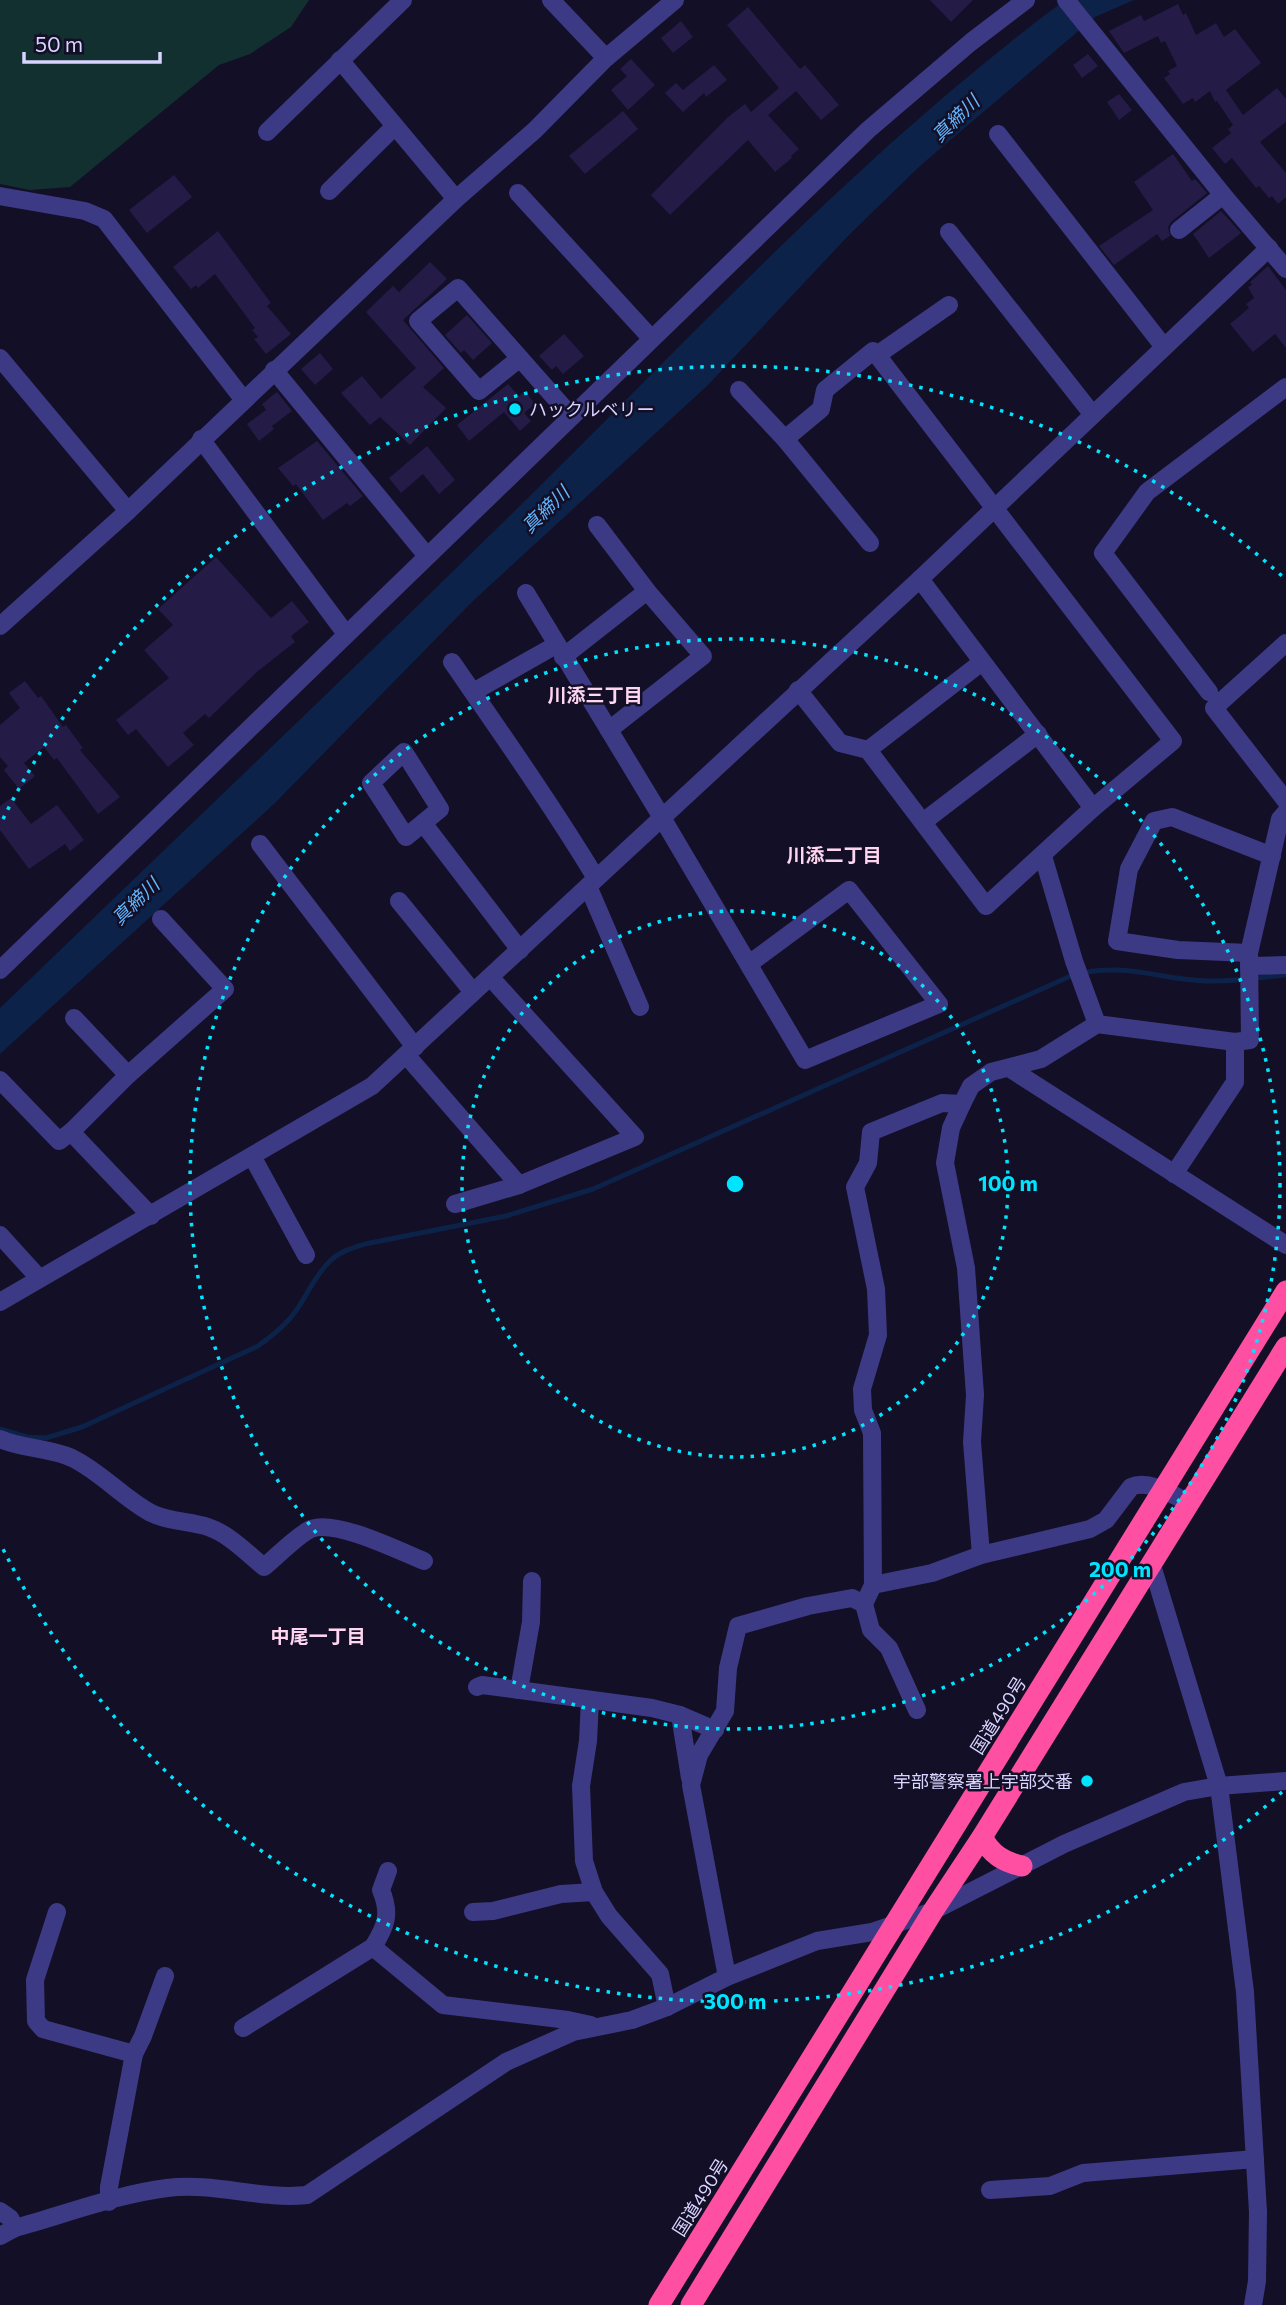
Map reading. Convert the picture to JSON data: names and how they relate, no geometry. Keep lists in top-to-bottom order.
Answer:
{
  "streets": {
    "highway": ["国道490号"]
  },
  "districts": ["川添三丁目", "川添二丁目", "中尾一丁目"],
  "water": ["真締川"],
  "places": ["ハックルベリー", "宇部警察署上宇部交番"],
  "scale_bar": "50 m",
  "rings": ["100 m", "200 m", "300 m"]
}
